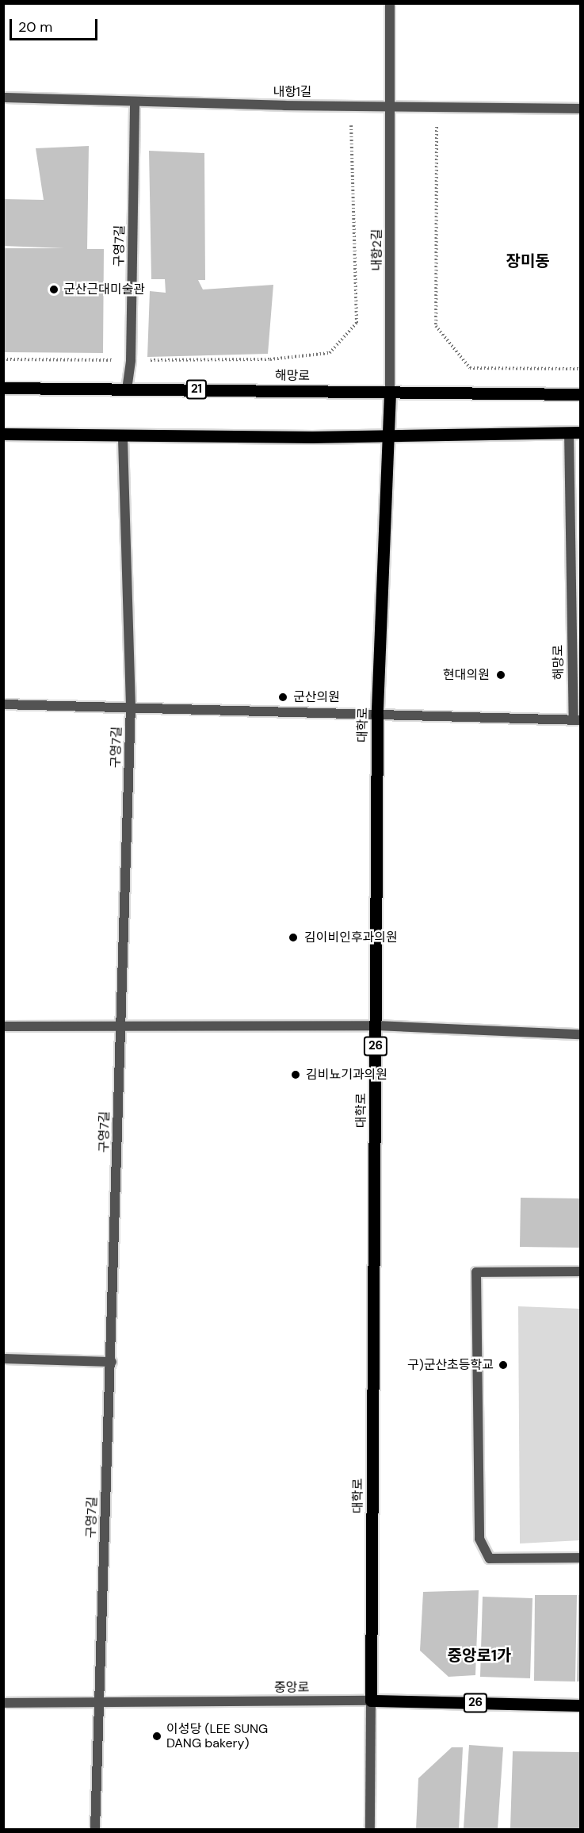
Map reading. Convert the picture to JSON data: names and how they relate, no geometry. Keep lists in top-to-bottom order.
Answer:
{
  "streets": {
    "main road": [
      "해망로",
      "21",
      "대학로",
      "26",
      "중앙로"
    ],
    "street": ["내항1길", "구영7길", "내항2길"]
  },
  "crossings": [
    ["내항1길", "구영7길"],
    ["내항1길", "내항2길"],
    ["구영7길", "해망로"],
    ["구영7길", "중앙로"],
    ["내항2길", "해망로"],
    ["내항2길", "대학로"],
    ["해망로", "대학로"],
    ["대학로", "중앙로"]
  ],
  "districts": ["장미동", "중앙로1가"],
  "places": [
    "군산근대미술관",
    "현대의원",
    "군산의원",
    "김이비인후과의원",
    "김비뇨기과의원",
    "구)군산초등학교",
    "이성당 (LEE SUNG DANG bakery)"
  ],
  "scale_bar": "20 m"
}
